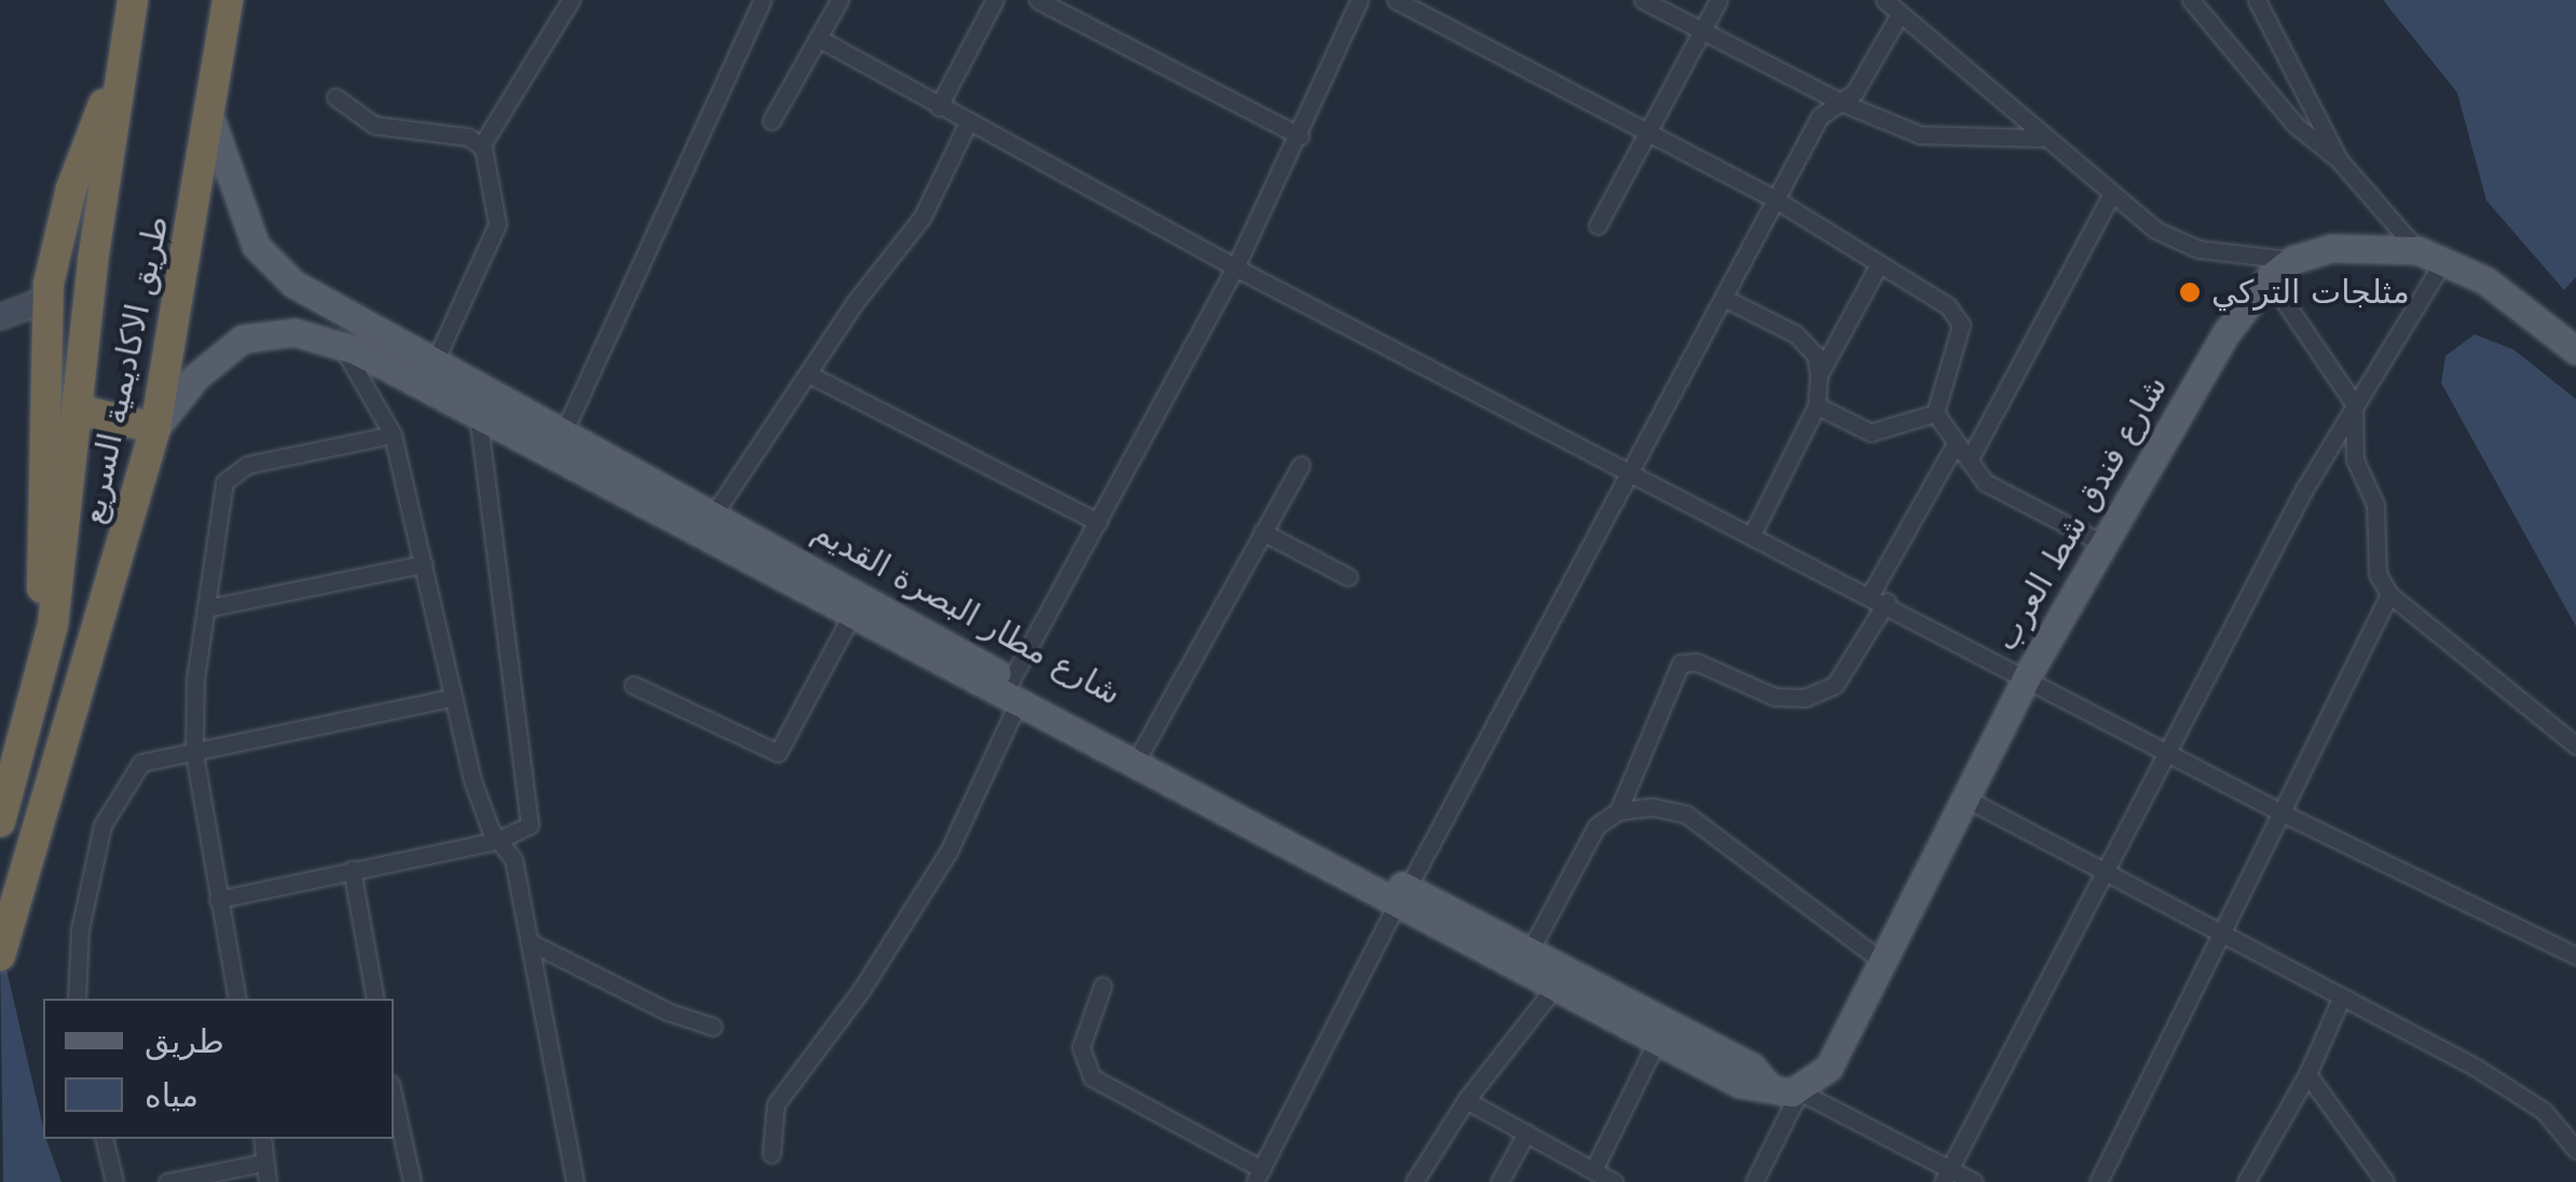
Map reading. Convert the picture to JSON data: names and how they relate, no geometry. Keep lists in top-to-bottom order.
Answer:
{
  "streets": {
    "highway": ["طريق الاكاديمية السريع"],
    "main road": ["شارع فندق شط العرب", "شارع مطار البصرة القديم"]
  },
  "crossings": [
    ["طريق الاكاديمية السريع", "شارع مطار البصرة القديم"],
    ["شارع فندق شط العرب", "شارع مطار البصرة القديم"]
  ],
  "places": ["مثلجات التركي"],
  "legend": ["طريق", "مياه"]
}
